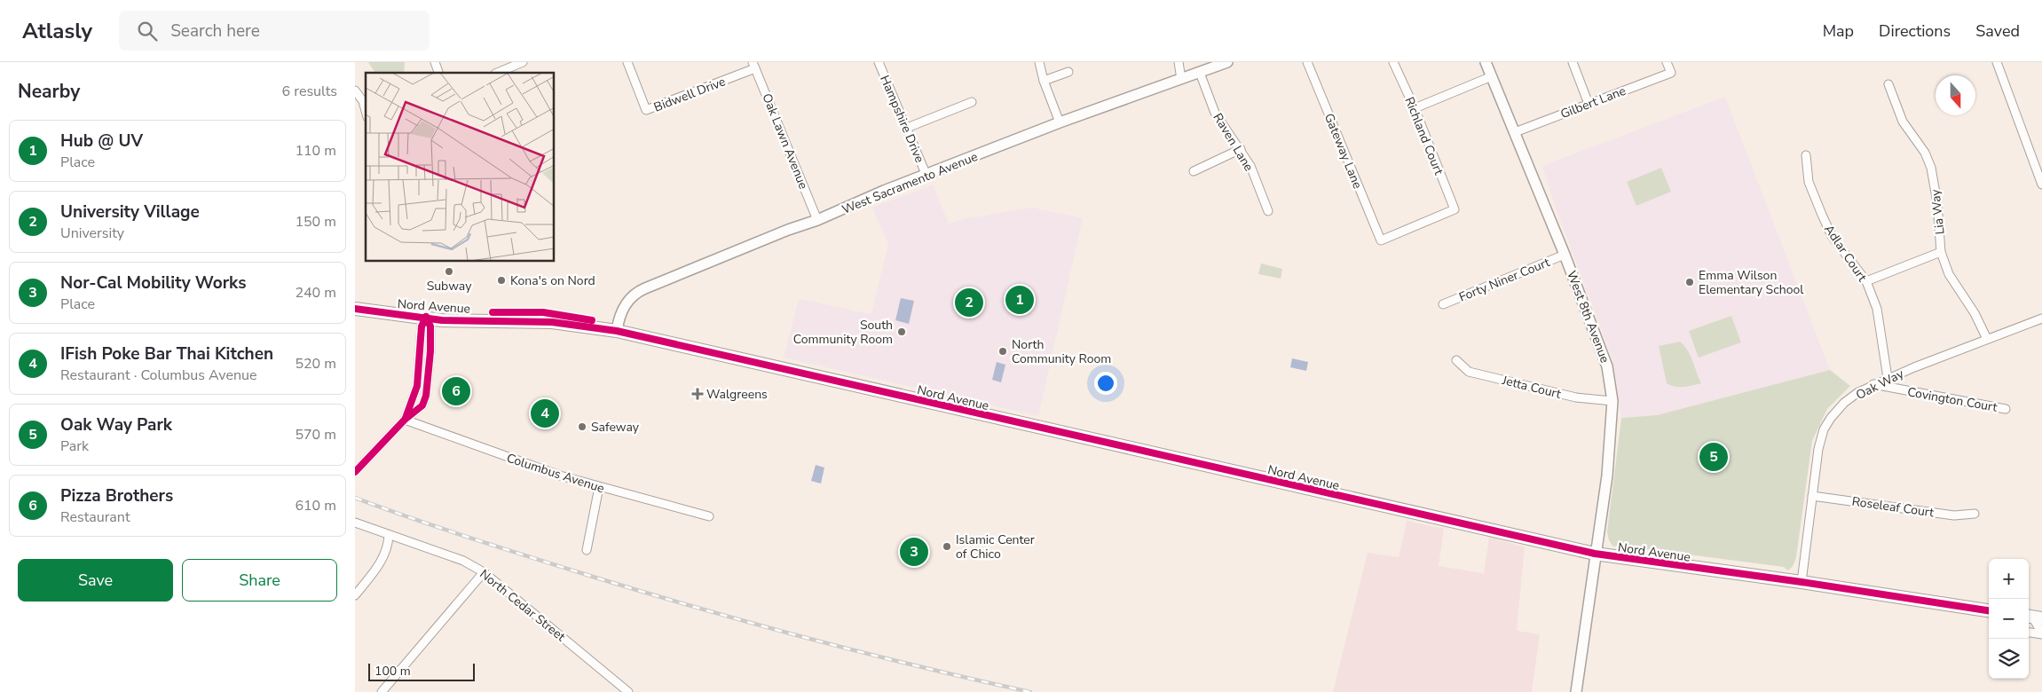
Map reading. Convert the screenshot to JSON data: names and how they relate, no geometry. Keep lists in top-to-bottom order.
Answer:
{
  "streets": {
    "main road": ["Nord Avenue"],
    "street": [
      "Bidwell Drive",
      "Gilbert Lane",
      "Hampshire Drive",
      "Richland Court",
      "Oak Lawn Avenue",
      "Raven Lane",
      "Gateway Lane",
      "West Sacramento Avenue",
      "Lia Way",
      "Adlar Court",
      "Forty Niner Court",
      "West 8th Avenue",
      "Oak Way",
      "Jetta Court",
      "Covington Court",
      "Columbus Avenue",
      "Roseleaf Court",
      "North Cedar Street"
    ]
  },
  "crossings": [
    ["Bidwell Drive", "Oak Lawn Avenue"],
    ["Gilbert Lane", "West 8th Avenue"],
    ["Hampshire Drive", "West Sacramento Avenue"],
    ["Richland Court", "Gateway Lane"],
    ["Oak Lawn Avenue", "West Sacramento Avenue"],
    ["Raven Lane", "West Sacramento Avenue"],
    ["West Sacramento Avenue", "Nord Avenue"],
    ["Lia Way", "Oak Way"],
    ["Adlar Court", "Oak Way"],
    ["Forty Niner Court", "West 8th Avenue"],
    ["Nord Avenue", "West 8th Avenue"],
    ["Nord Avenue", "Oak Way"],
    ["West 8th Avenue", "Jetta Court"],
    ["Oak Way", "Covington Court"],
    ["Oak Way", "Roseleaf Court"]
  ],
  "places": {
    "other": [
      "Subway",
      "Kona's on Nord",
      "Emma Wilson Elementary School",
      "South Community Room",
      "North Community Room",
      "Safeway",
      "Islamic Center of Chico"
    ],
    "health": ["Walgreens"]
  },
  "scale_bar": "100 m",
  "north": "bottom",
  "page": {
    "header": "Atlasly",
    "search": "Search here",
    "nav": ["Map", "Directions", "Saved"],
    "heading": ["Nearby", "6 results"],
    "list": [
      {
        "mark": "1",
        "name": "Hub @ UV",
        "note": "Place",
        "value": "110 m"
      },
      {
        "mark": "2",
        "name": "University Village",
        "note": "University",
        "value": "150 m"
      },
      {
        "mark": "3",
        "name": "Nor-Cal Mobility Works",
        "note": "Place",
        "value": "240 m"
      },
      {
        "mark": "4",
        "name": "IFish Poke Bar Thai Kitchen",
        "note": "Restaurant · Columbus Avenue",
        "value": "520 m"
      },
      {
        "mark": "5",
        "name": "Oak Way Park",
        "note": "Park",
        "value": "570 m"
      },
      {
        "mark": "6",
        "name": "Pizza Brothers",
        "note": "Restaurant",
        "value": "610 m"
      }
    ],
    "pins": [
      "1",
      "2",
      "6",
      "4",
      "5",
      "3"
    ],
    "buttons": ["Save", "Share"],
    "map_buttons": ["+", "−"],
    "scale": "100 m"
  }
}
